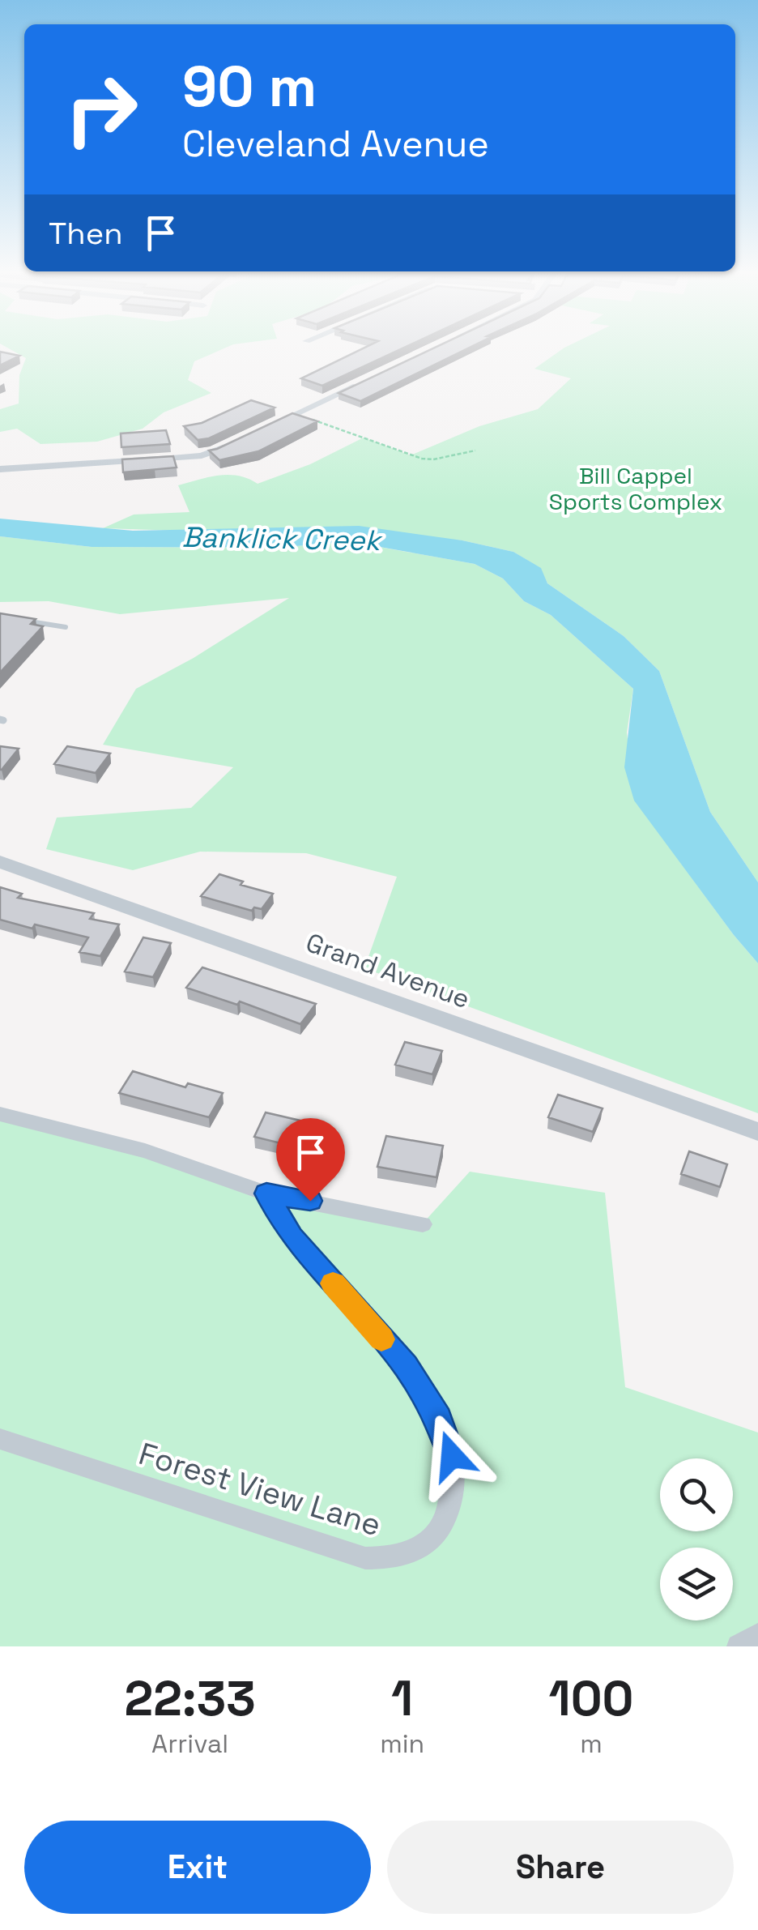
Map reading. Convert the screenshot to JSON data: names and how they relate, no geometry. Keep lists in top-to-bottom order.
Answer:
{
  "streets": {
    "street": ["Grand Avenue", "Forest View Lane"]
  },
  "water": ["Banklick Creek"],
  "parks": ["Bill Cappel Sports Complex"],
  "page": {
    "turn": ["90 m", "Cleveland Avenue"],
    "then": "Then",
    "eta": [
      "22:33",
      "Arrival",
      "1",
      "min",
      "100",
      "m"
    ],
    "buttons": ["Exit", "Share"]
  }
}
